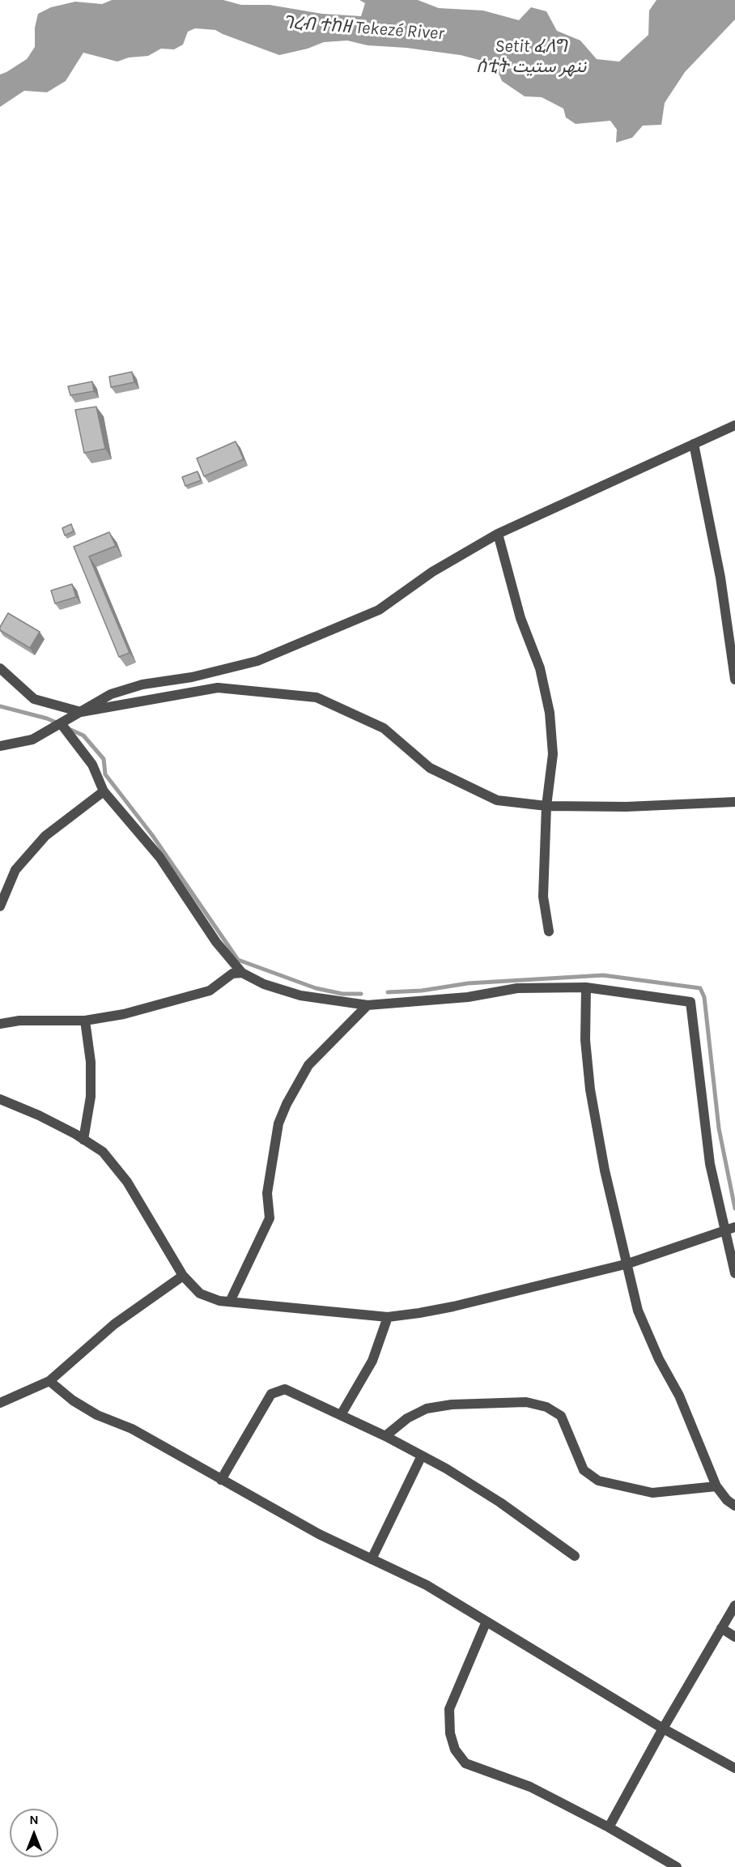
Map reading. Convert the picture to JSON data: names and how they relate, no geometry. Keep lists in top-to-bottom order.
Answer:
{
  "water": ["ገረብ ተከዘ Tekezé River", "Setit ፈለግ ሰቲት ننهر ستيت"],
  "north": "top"
}
